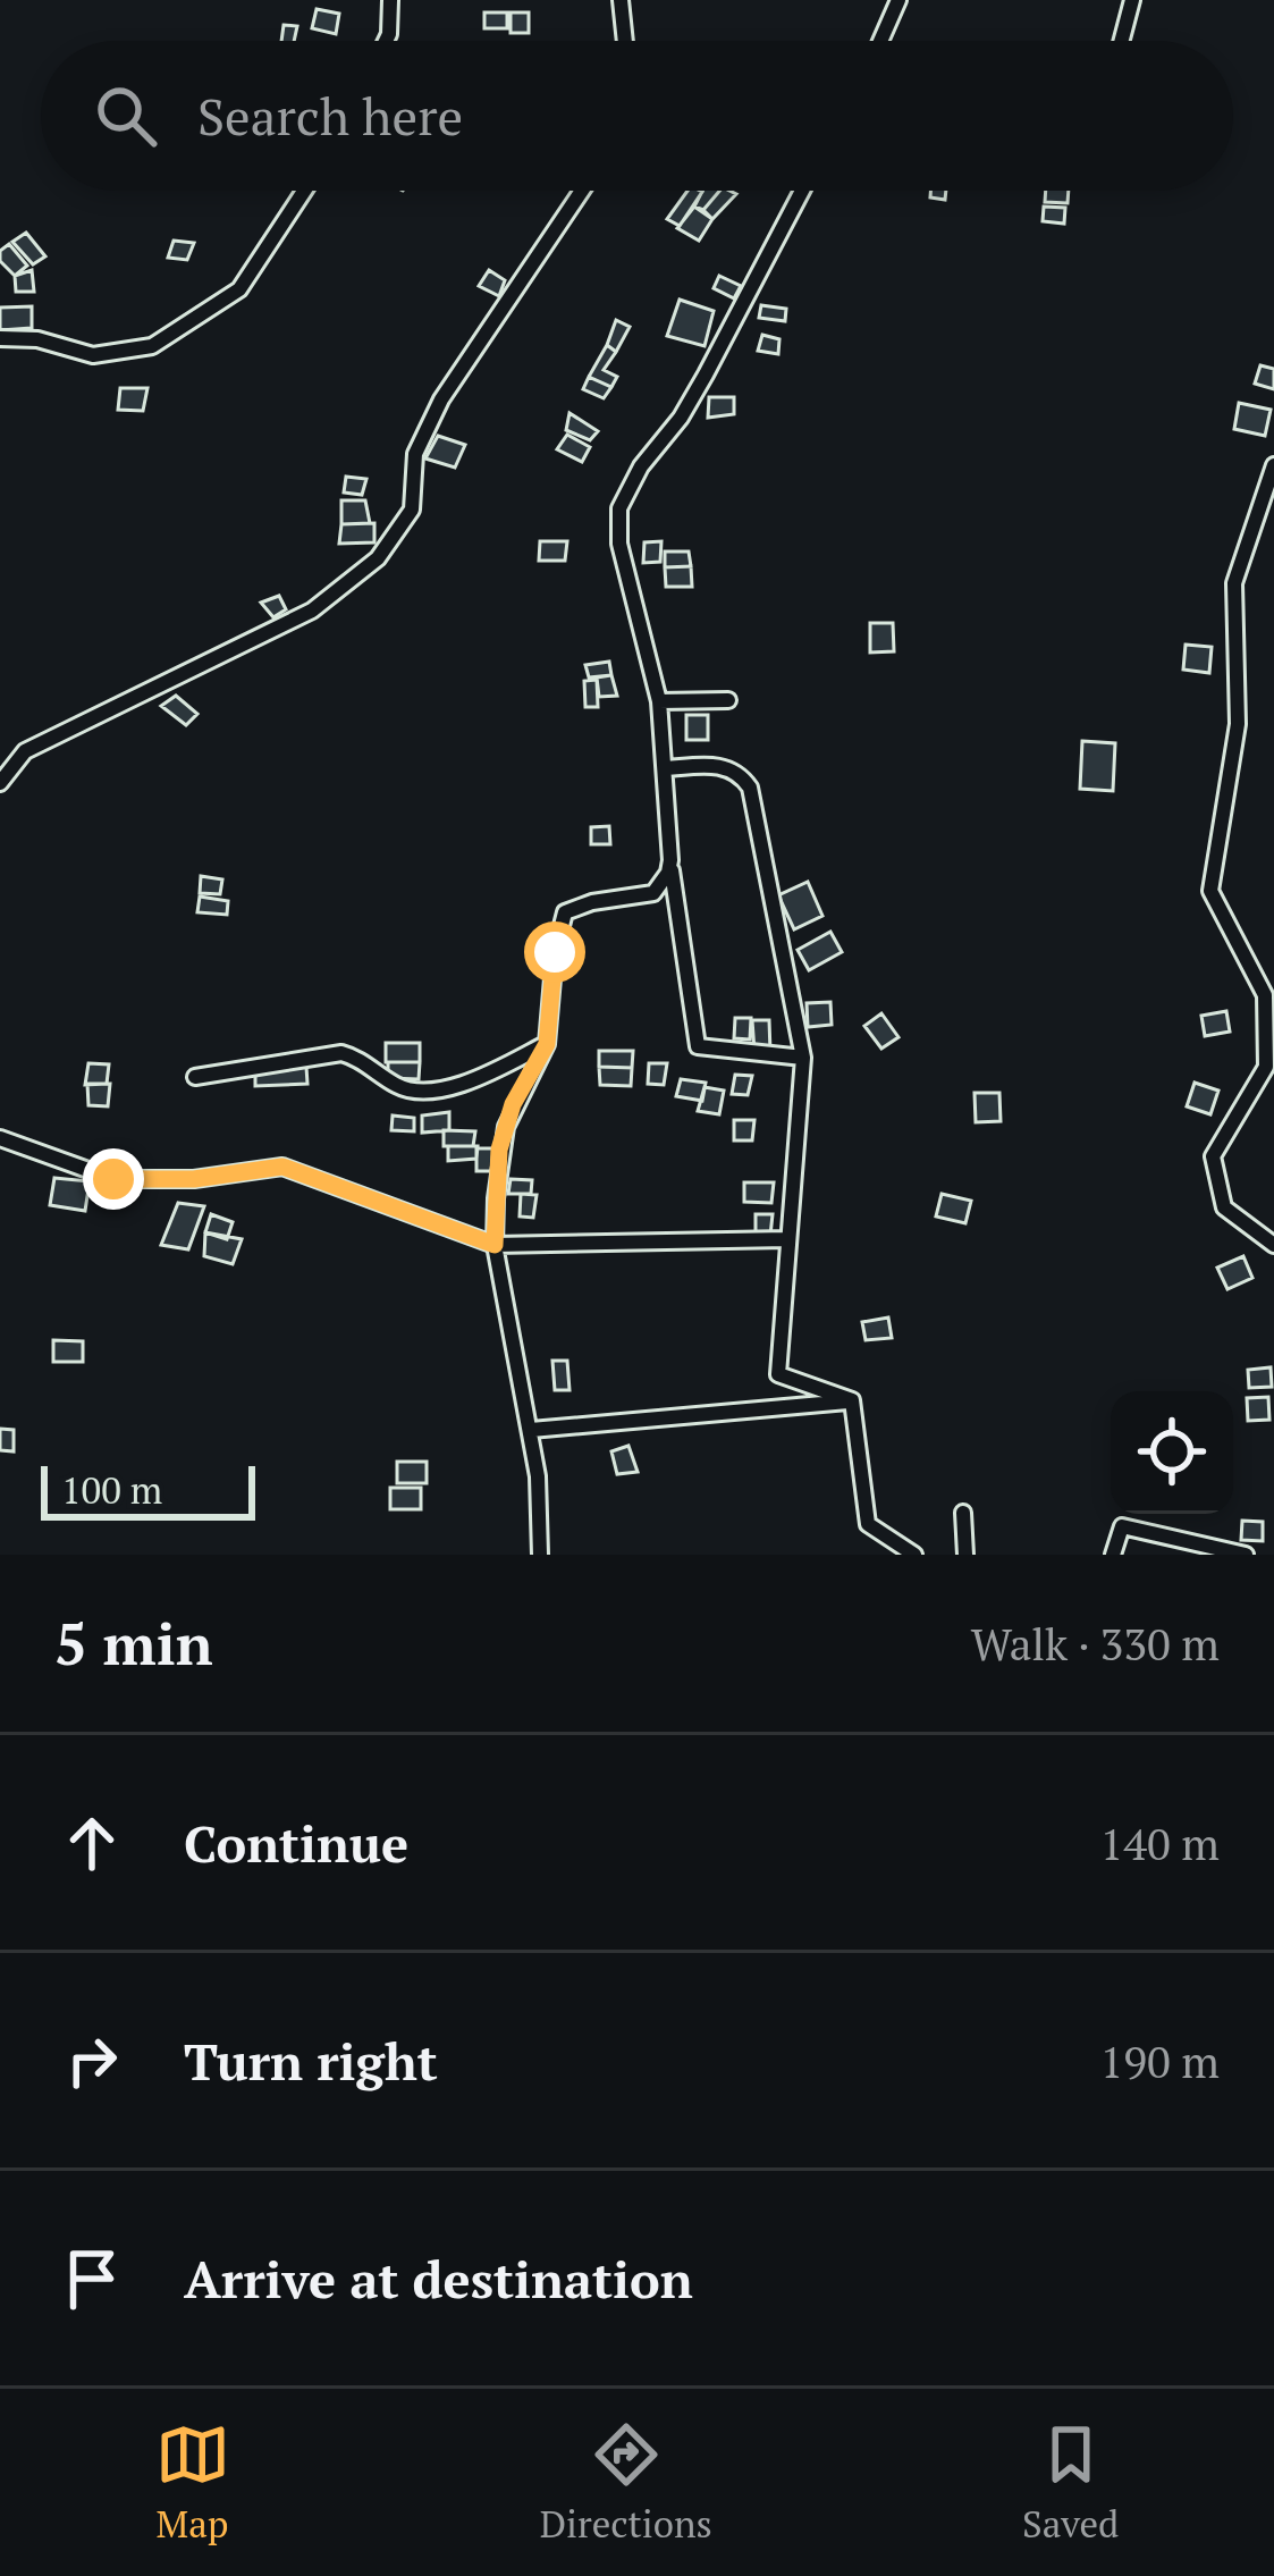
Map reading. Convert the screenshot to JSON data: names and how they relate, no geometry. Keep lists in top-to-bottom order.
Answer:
{
  "scale_bar": "100 m",
  "page": {
    "search": "Search here",
    "scale": "100 m",
    "heading": ["5 min", "Walk · 330 m"],
    "list": [
      ["Continue", "140 m"],
      ["Turn right", "190 m"],
      "Arrive at destination"
    ],
    "nav": ["Map", "Directions", "Saved"]
  }
}
